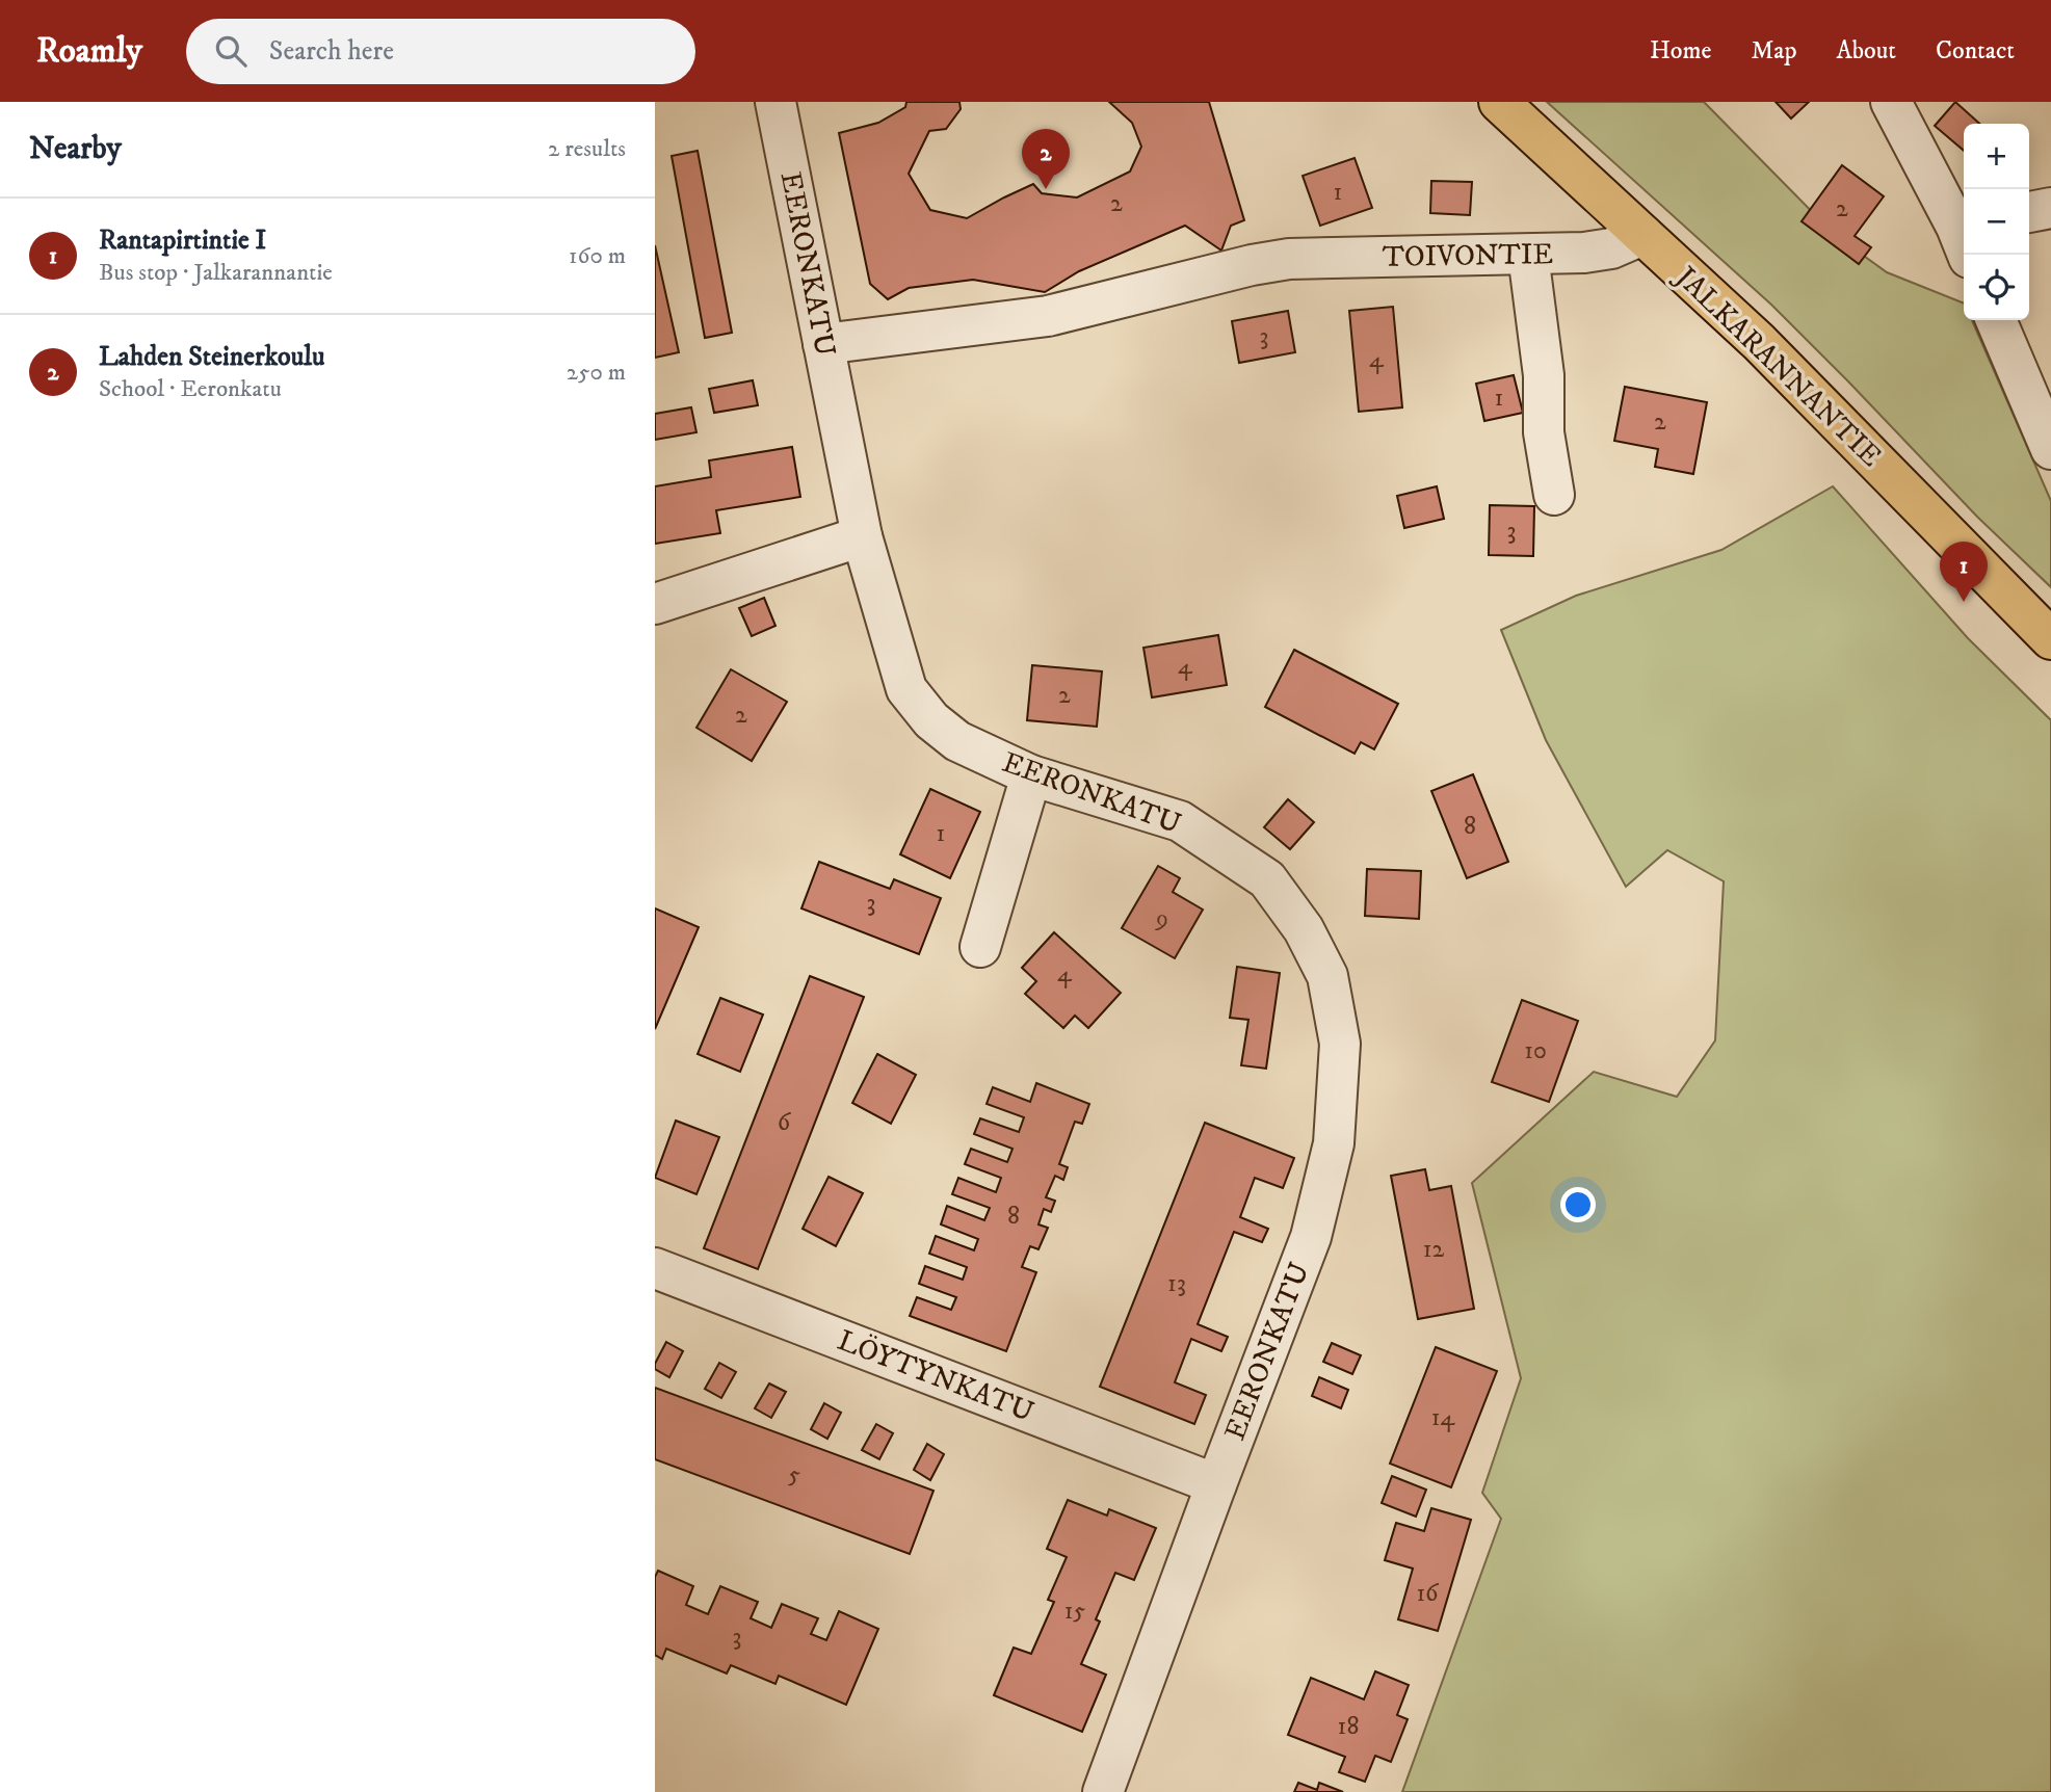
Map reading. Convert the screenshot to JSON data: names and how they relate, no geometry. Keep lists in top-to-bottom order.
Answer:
{
  "streets": {
    "main road": ["JALKARANNANTIE"],
    "street": ["TOIVONTIE", "EERONKATU", "LÖYTYNKATU"]
  },
  "crossings": [
    ["TOIVONTIE", "EERONKATU"],
    ["TOIVONTIE", "JALKARANNANTIE"],
    ["EERONKATU", "LÖYTYNKATU"]
  ],
  "house_numbers": [
    "1",
    "2",
    "2",
    "3",
    "4",
    "1",
    "2",
    "3",
    "4",
    "2",
    "2",
    "8",
    "1",
    "3",
    "9",
    "4",
    "10",
    "6",
    "8",
    "12",
    "13",
    "14",
    "5",
    "16",
    "15",
    "3",
    "18"
  ],
  "page": {
    "header": "Roamly",
    "search": "Search here",
    "nav": [
      "Home",
      "Map",
      "About",
      "Contact"
    ],
    "heading": ["Nearby", "2 results"],
    "map_buttons": ["+", "−"],
    "pins": ["2", "1"],
    "list": [
      {
        "mark": "1",
        "name": "Rantapirtintie I",
        "note": "Bus stop · Jalkarannantie",
        "value": "160 m"
      },
      {
        "mark": "2",
        "name": "Lahden Steinerkoulu",
        "note": "School · Eeronkatu",
        "value": "250 m"
      }
    ]
  }
}
